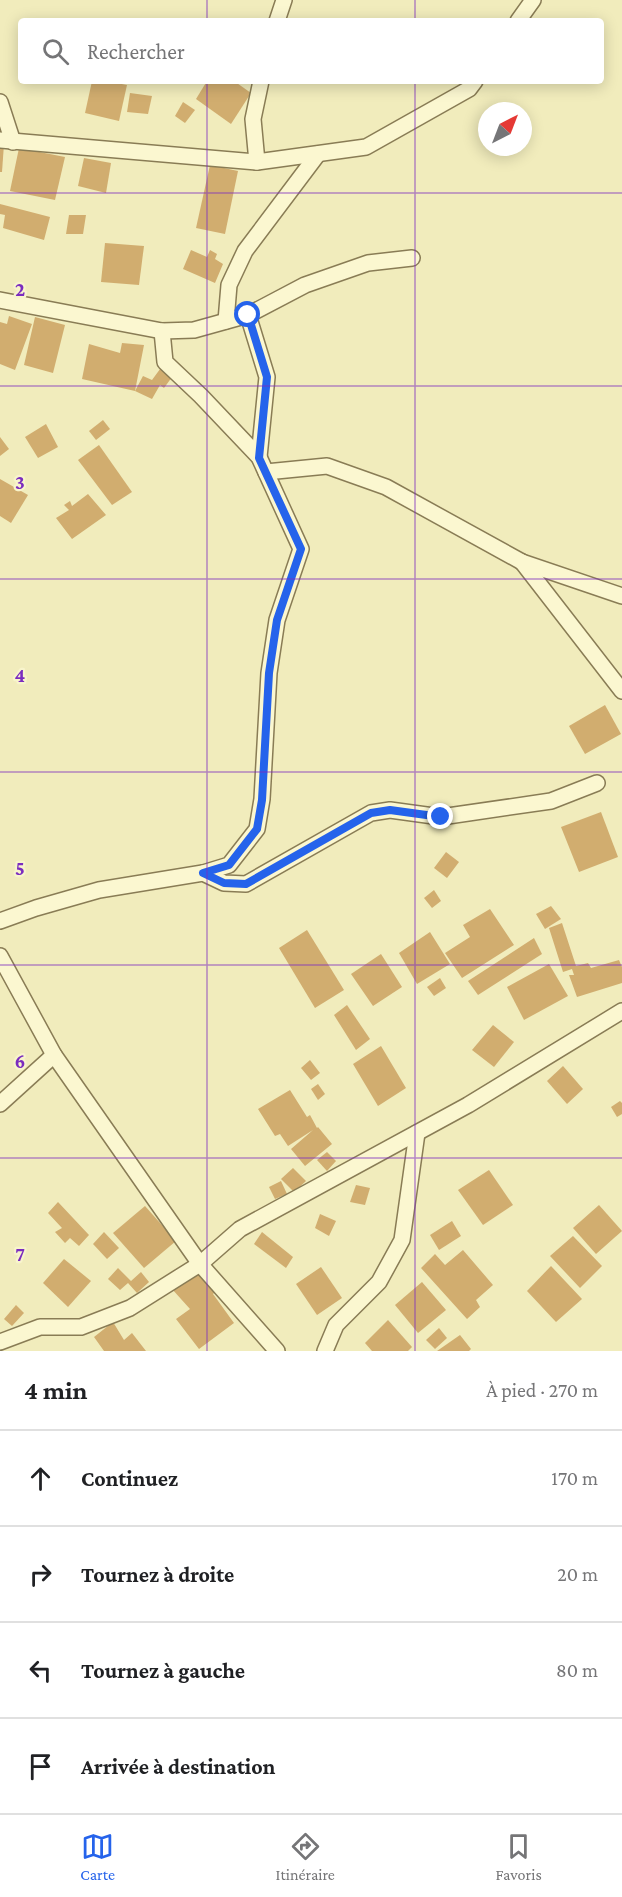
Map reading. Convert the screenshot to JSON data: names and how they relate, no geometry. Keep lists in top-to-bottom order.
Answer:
{
  "north": "top right",
  "page": {
    "search": "Rechercher",
    "heading": ["4 min", "À pied · 270 m"],
    "list": [
      ["Continuez", "170 m"],
      ["Tournez à droite", "20 m"],
      ["Tournez à gauche", "80 m"],
      "Arrivée à destination"
    ],
    "nav": ["Carte", "Itinéraire", "Favoris"]
  },
  "grid": {
    "rows": [
      "2",
      "3",
      "4",
      "5",
      "6",
      "7"
    ]
  }
}
